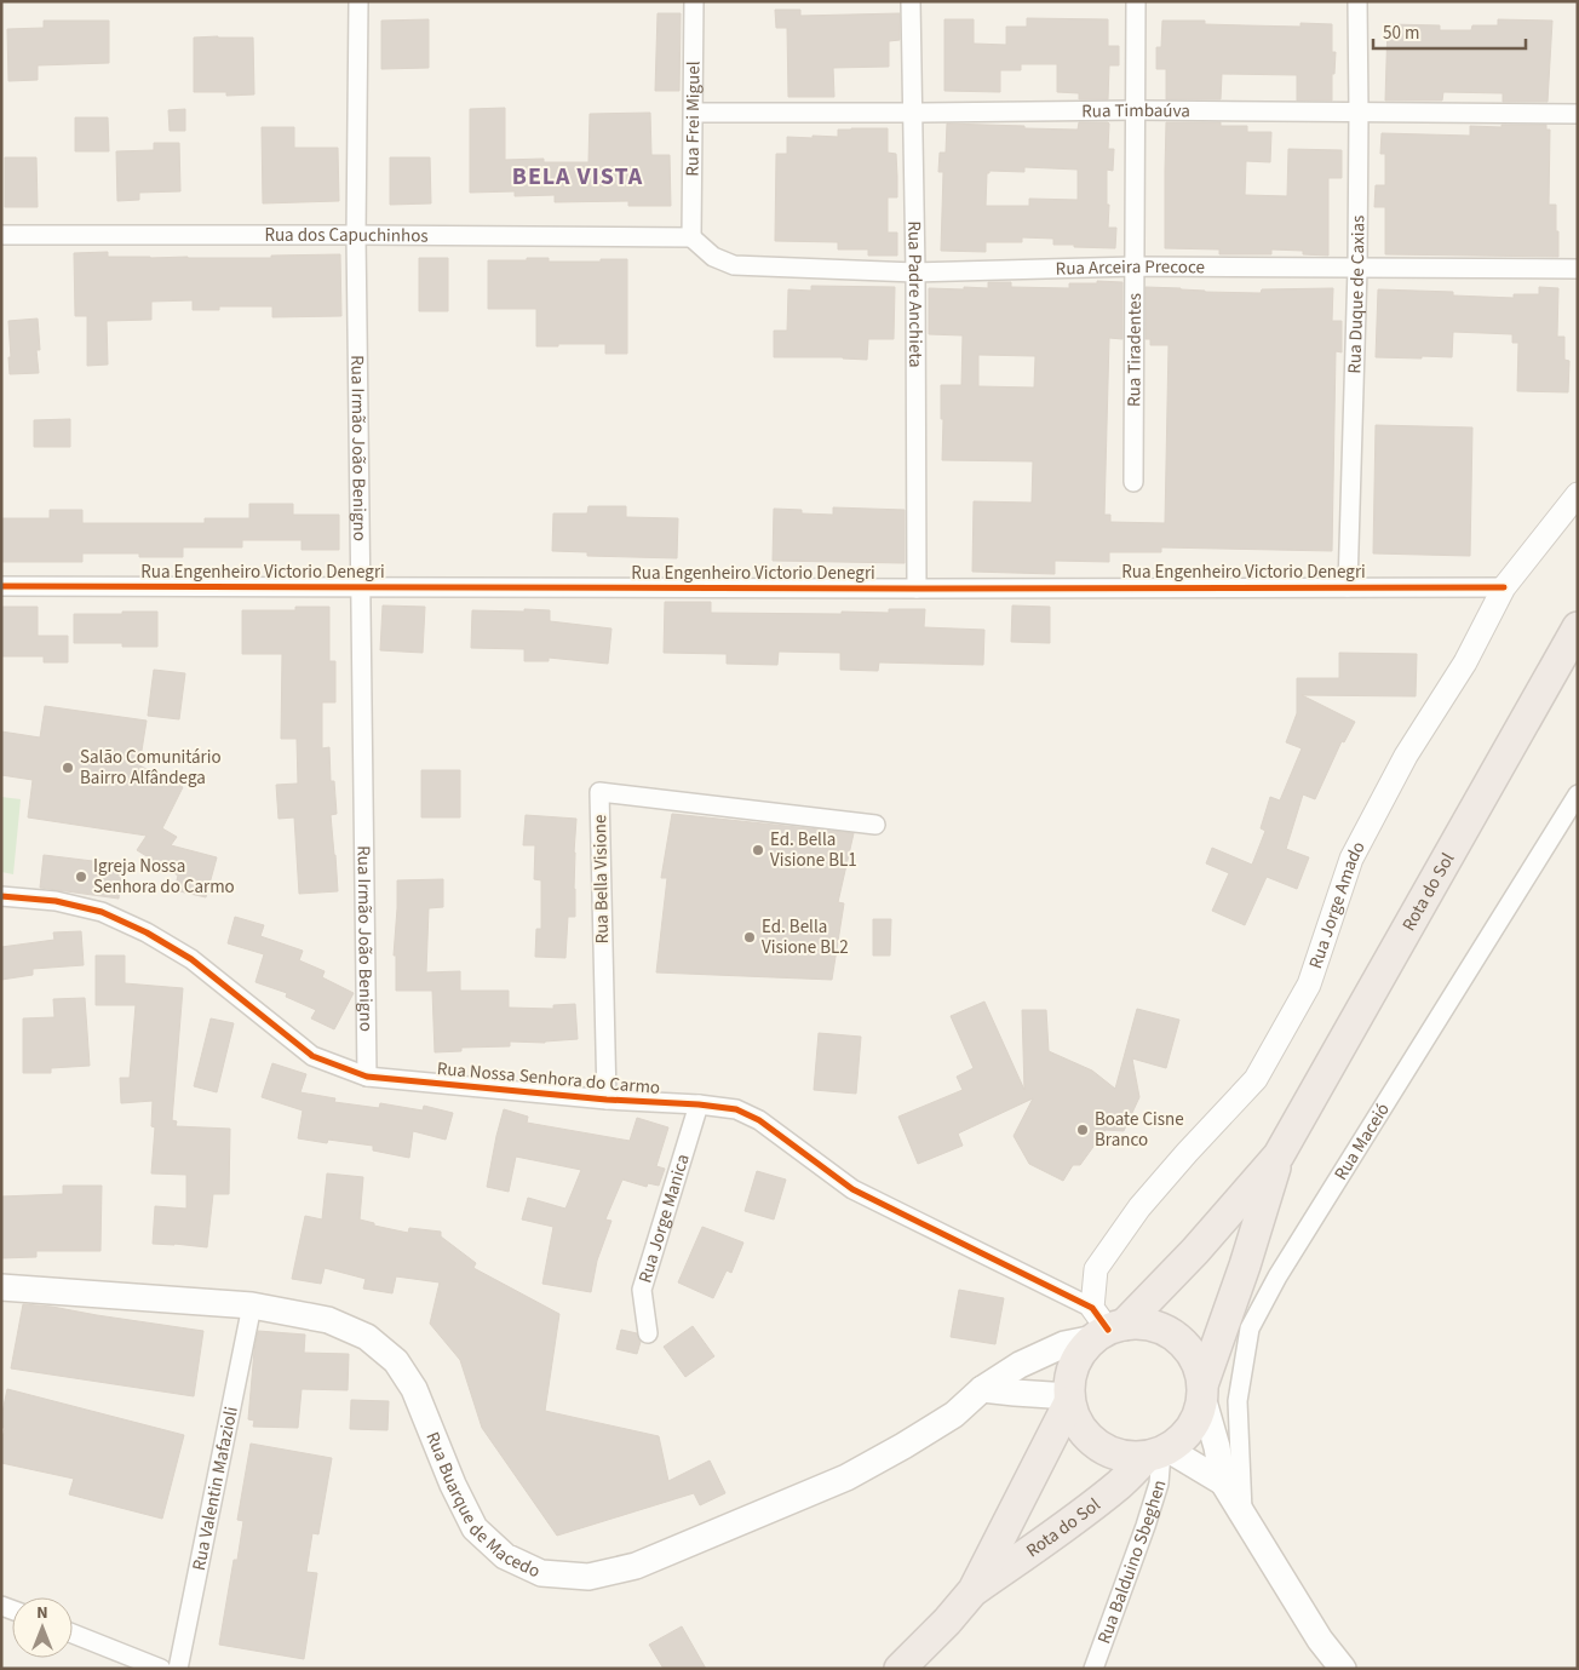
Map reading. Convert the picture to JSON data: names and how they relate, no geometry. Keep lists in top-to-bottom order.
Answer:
{
  "streets": {
    "highway": ["Rota do Sol", "Rua Buarque de Macedo"],
    "street": [
      "Rua Timbaúva",
      "Rua Frei Miguel",
      "Rua dos Capuchinhos",
      "Rua Arceira Precoce",
      "Rua Duque de Caxias",
      "Rua Padre Anchieta",
      "Rua Tiradentes",
      "Rua Irmão João Benigno",
      "Rua Engenheiro Victorio Denegri",
      "Rua Bella Visione",
      "Rua Jorge Amado",
      "Rua Nossa Senhora do Carmo",
      "Rua Maceió",
      "Rua Jorge Manica",
      "Rua Valentin Mafazioli",
      "Rua Balduino Sbeghen"
    ]
  },
  "crossings": [
    ["Rua Timbaúva", "Rua Frei Miguel"],
    ["Rua Timbaúva", "Rua Duque de Caxias"],
    ["Rua Timbaúva", "Rua Padre Anchieta"],
    ["Rua Timbaúva", "Rua Tiradentes"],
    ["Rua Frei Miguel", "Rua dos Capuchinhos"],
    ["Rua Frei Miguel", "Rua Arceira Precoce"],
    ["Rua dos Capuchinhos", "Rua Arceira Precoce"],
    ["Rua dos Capuchinhos", "Rua Irmão João Benigno"],
    ["Rua Arceira Precoce", "Rua Duque de Caxias"],
    ["Rua Arceira Precoce", "Rua Padre Anchieta"],
    ["Rua Arceira Precoce", "Rua Tiradentes"],
    ["Rua Duque de Caxias", "Rua Engenheiro Victorio Denegri"],
    ["Rua Padre Anchieta", "Rua Engenheiro Victorio Denegri"],
    ["Rua Irmão João Benigno", "Rua Engenheiro Victorio Denegri"],
    ["Rua Irmão João Benigno", "Rua Nossa Senhora do Carmo"],
    ["Rua Engenheiro Victorio Denegri", "Rua Jorge Amado"],
    ["Rua Bella Visione", "Rua Nossa Senhora do Carmo"],
    ["Rota do Sol", "Rua Jorge Amado"],
    ["Rota do Sol", "Rua Nossa Senhora do Carmo"],
    ["Rota do Sol", "Rua Buarque de Macedo"],
    ["Rota do Sol", "Rua Balduino Sbeghen"],
    ["Rua Jorge Amado", "Rua Nossa Senhora do Carmo"],
    ["Rua Jorge Amado", "Rua Buarque de Macedo"],
    ["Rua Jorge Amado", "Rua Balduino Sbeghen"],
    ["Rua Nossa Senhora do Carmo", "Rua Jorge Manica"],
    ["Rua Nossa Senhora do Carmo", "Rua Buarque de Macedo"],
    ["Rua Nossa Senhora do Carmo", "Rua Balduino Sbeghen"],
    ["Rua Maceió", "Rua Buarque de Macedo"],
    ["Rua Valentin Mafazioli", "Rua Buarque de Macedo"],
    ["Rua Buarque de Macedo", "Rua Balduino Sbeghen"]
  ],
  "districts": ["BELA VISTA"],
  "places": [
    "Salão Comunitário Bairro Alfândega",
    "Ed. Bella Visione BL1",
    "Igreja Nossa Senhora do Carmo",
    "Ed. Bella Visione BL2",
    "Boate Cisne Branco"
  ],
  "scale_bar": "50 m",
  "north": "top"
}
